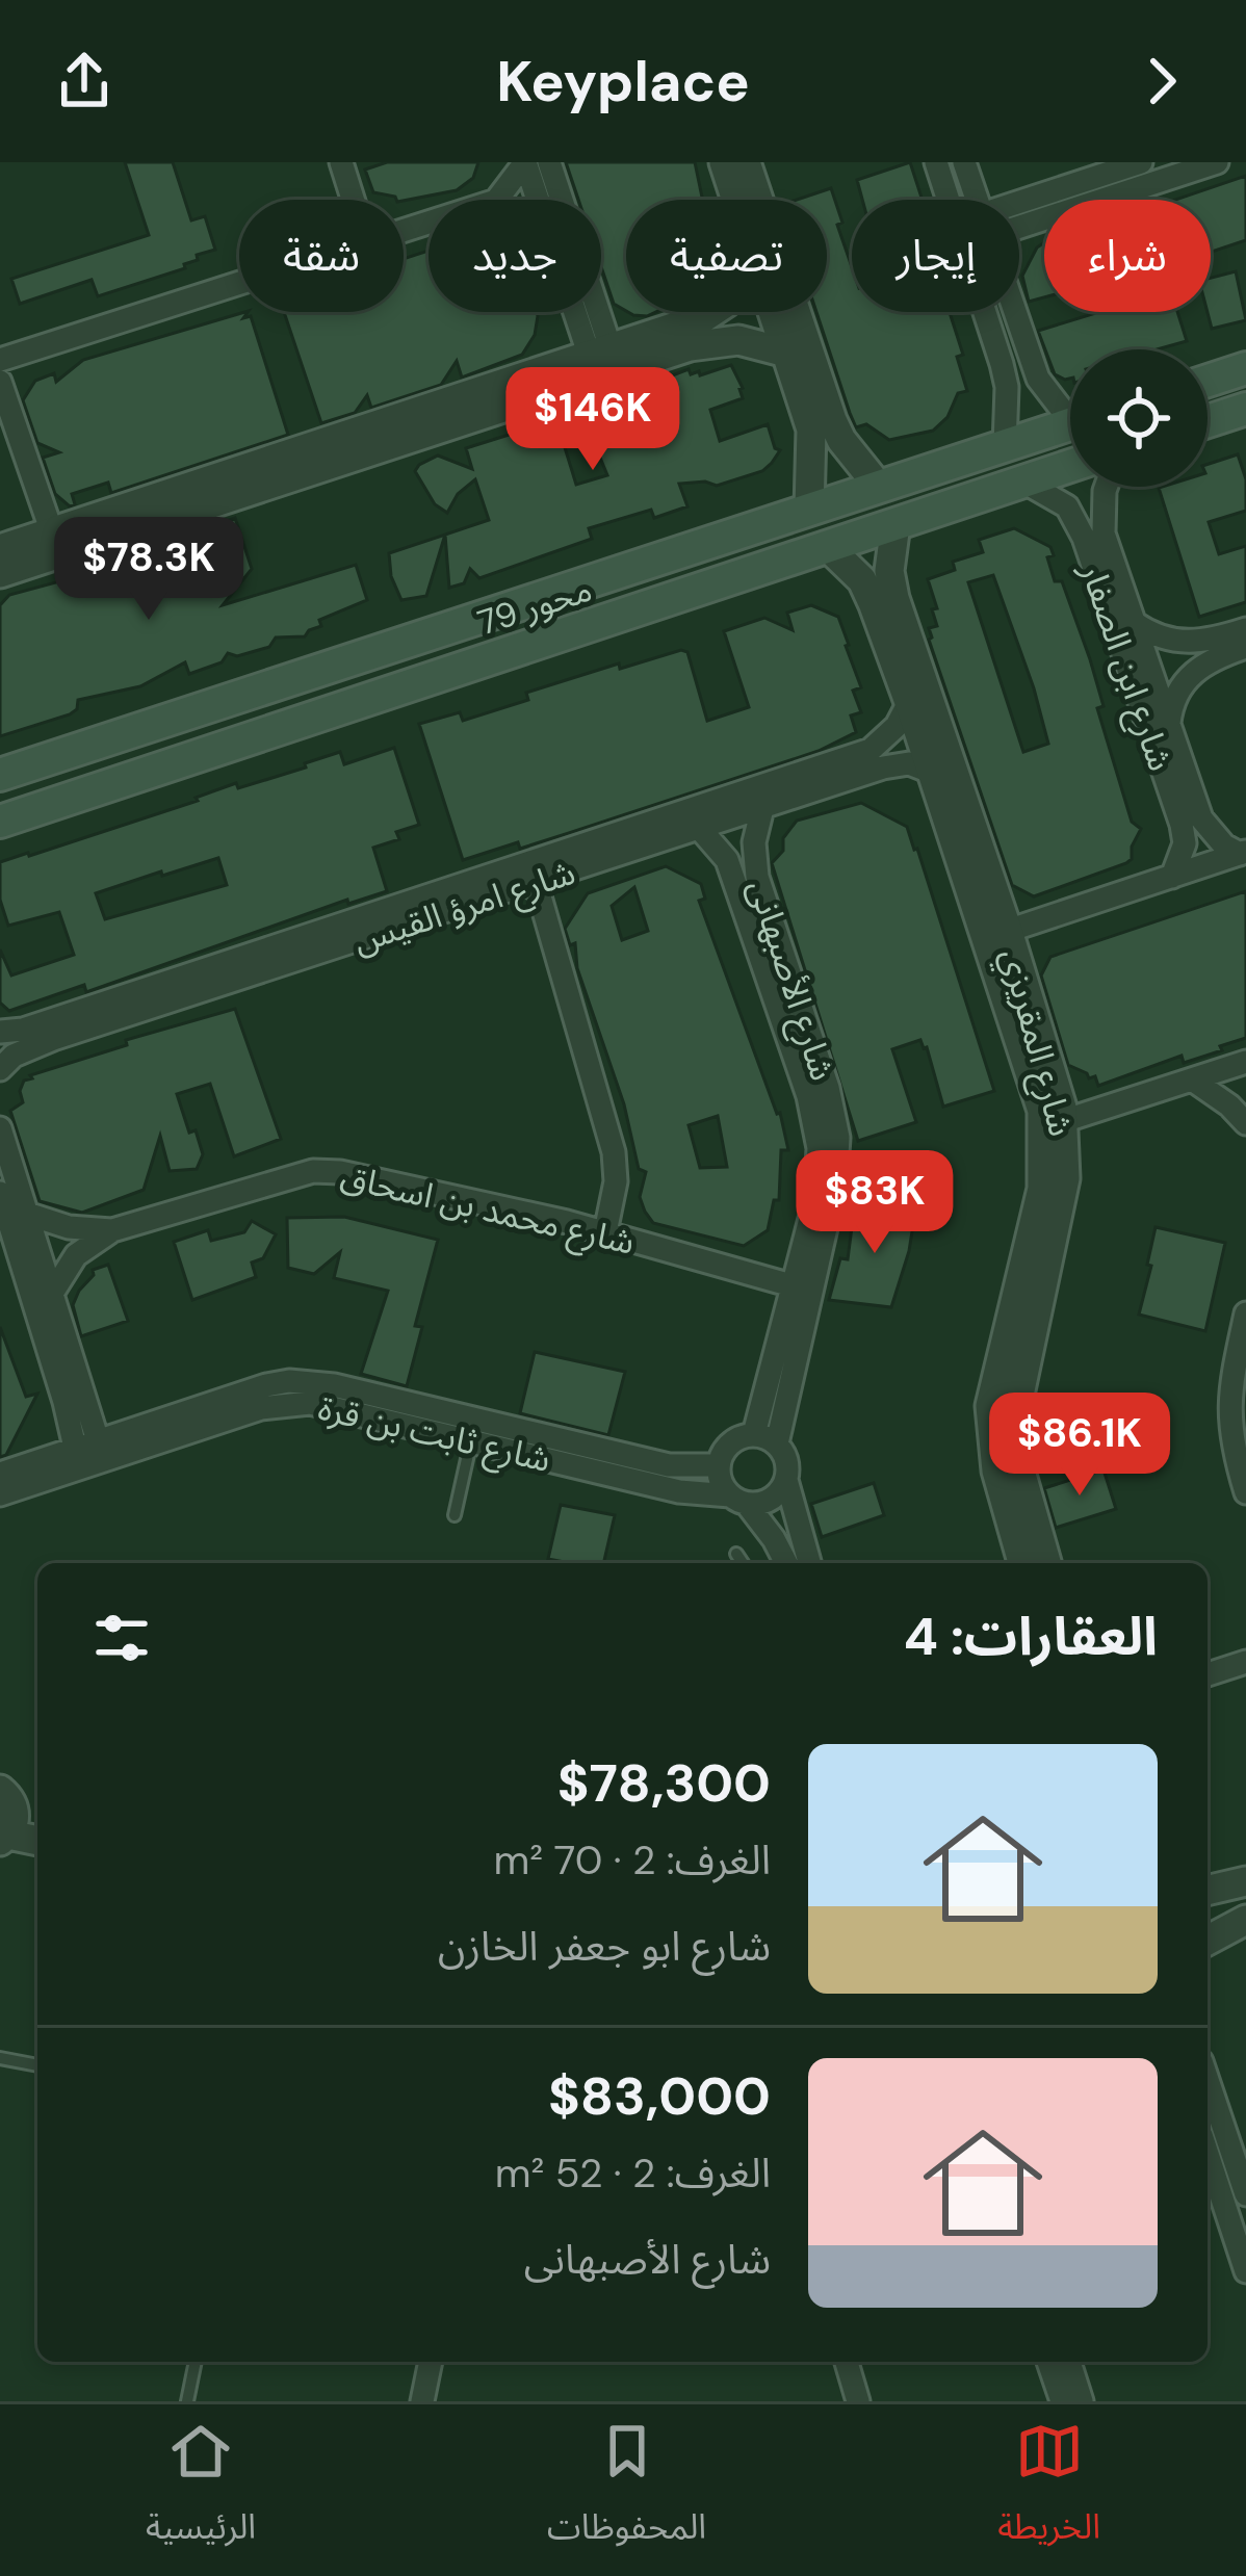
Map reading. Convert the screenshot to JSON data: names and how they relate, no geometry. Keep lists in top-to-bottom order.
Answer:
{
  "streets": {
    "main road": ["محور 79"],
    "street": [
      "شارع ابن الصفار",
      "شارع امرؤ القيس",
      "شارع الأصبهانى",
      "شارع المقريزي",
      "شارع محمد بن اسحاق",
      "شارع ثابت بن قرة"
    ]
  },
  "crossings": [
    ["محور 79", "شارع ابن الصفار"],
    ["محور 79", "شارع المقريزي"],
    ["شارع امرؤ القيس", "شارع الأصبهانى"],
    ["شارع امرؤ القيس", "شارع المقريزي"],
    ["شارع الأصبهانى", "شارع محمد بن اسحاق"],
    ["شارع الأصبهانى", "شارع ثابت بن قرة"]
  ],
  "page": {
    "header": "Keyplace",
    "chip": [
      "شراء",
      "إيجار",
      "تصفية",
      "جديد",
      "شقة"
    ],
    "price": [
      "$146K",
      "$78.3K",
      "$83K",
      "$86.1K"
    ],
    "heading": "العقارات: 4",
    "list": [
      {
        "name": "$78,300",
        "note": "الغرف: 2 · 70 m² · شارع ابو جعفر الخازن"
      },
      {
        "name": "$83,000",
        "note": "الغرف: 2 · 52 m² · شارع الأصبهانى"
      }
    ],
    "tabs": ["الخريطة", "المحفوظات", "الرئيسية"]
  }
}
